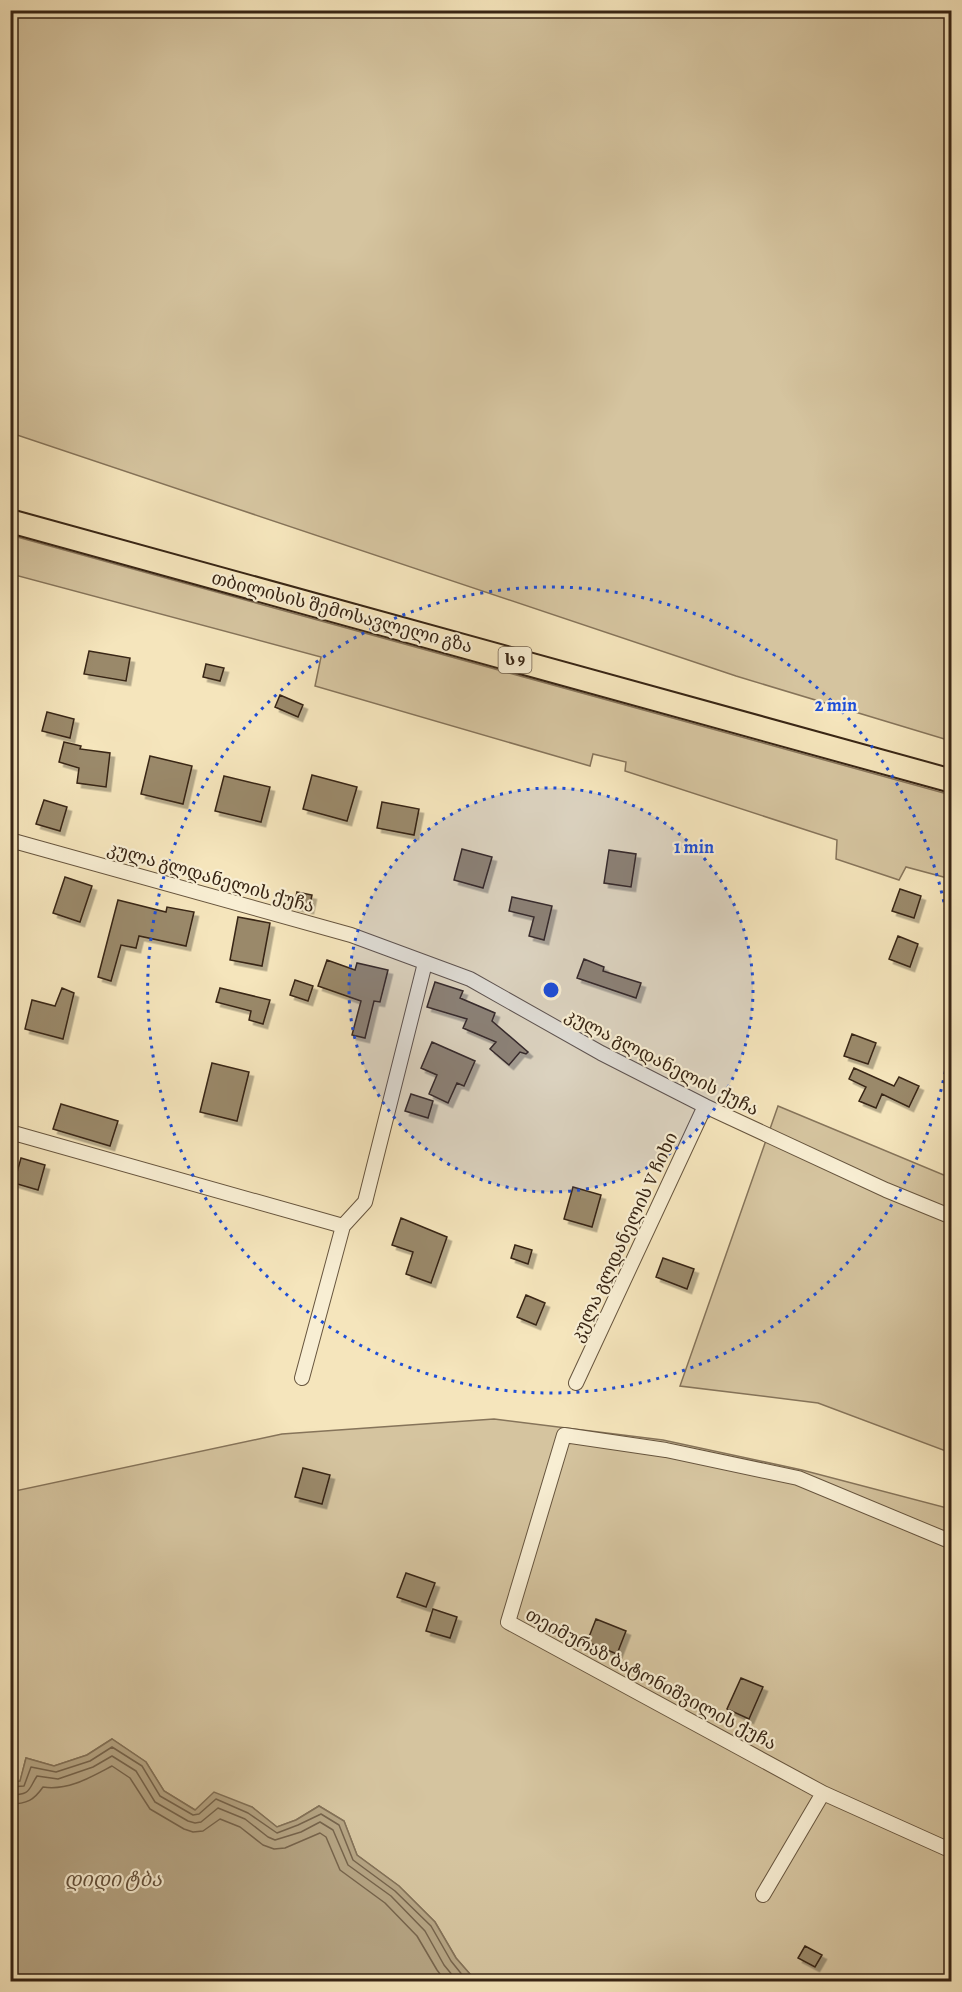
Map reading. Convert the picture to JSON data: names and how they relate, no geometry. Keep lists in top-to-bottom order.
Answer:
{
  "streets": {
    "highway": ["თბილისის შემოსავლელი გზა", "ს 9"],
    "street": ["კულა გლდანელის ქუჩა", "კულა გლდანელის V ჩიხი", "თეიმურაზ ბატონიშვილის ქუჩა"]
  },
  "crossings": [
    ["კულა გლდანელის ქუჩა", "კულა გლდანელის V ჩიხი"]
  ],
  "water": ["დიდი ტბა"],
  "rings": ["2 min", "1 min"]
}
